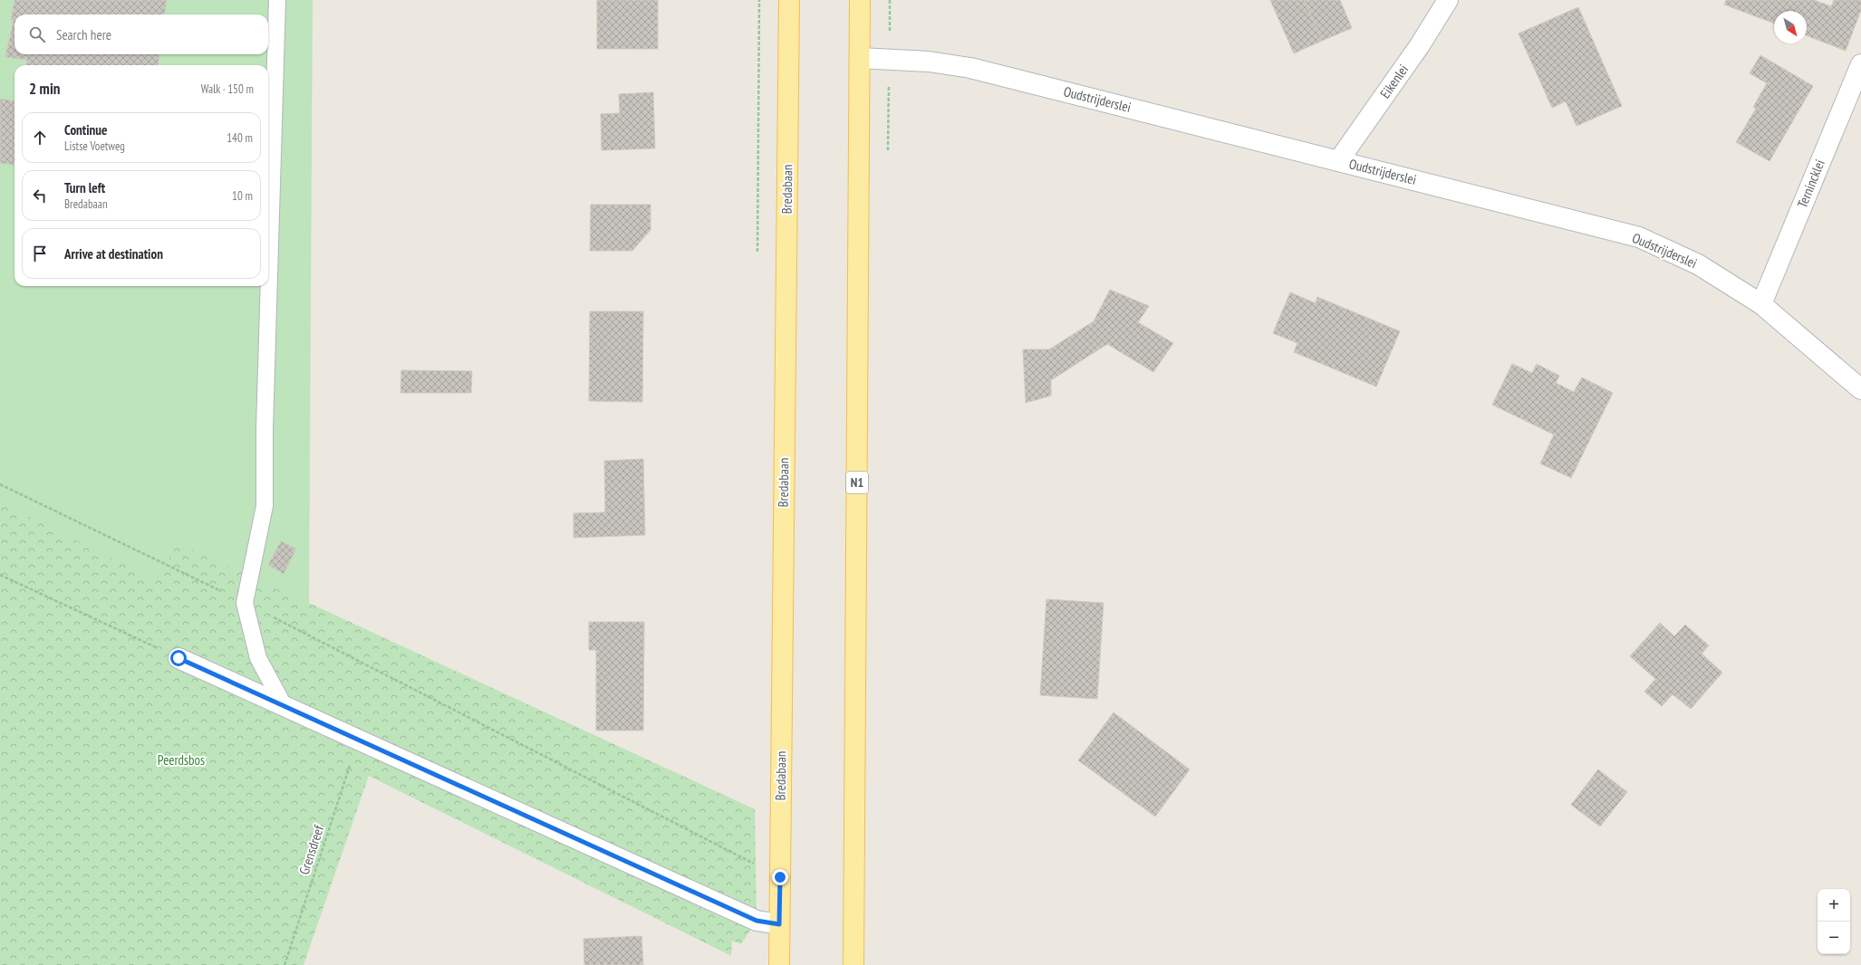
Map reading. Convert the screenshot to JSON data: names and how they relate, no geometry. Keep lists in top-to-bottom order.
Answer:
{
  "streets": {
    "main road": ["Bredabaan", "N1"],
    "street": ["Eikenlei", "Oudstrijderslei", "Ternincklei"],
    "path": ["Grensdreef"]
  },
  "crossings": [
    ["Eikenlei", "Oudstrijderslei"],
    ["Oudstrijderslei", "Ternincklei"],
    ["Oudstrijderslei", "N1"]
  ],
  "parks": ["Peerdsbos"],
  "north": "bottom right",
  "page": {
    "search": "Search here",
    "heading": ["2 min", "Walk · 150 m"],
    "list": [
      ["Continue", "Listse Voetweg", "140 m"],
      ["Turn left", "Bredabaan", "10 m"],
      "Arrive at destination"
    ],
    "map_buttons": ["+", "−"]
  }
}
